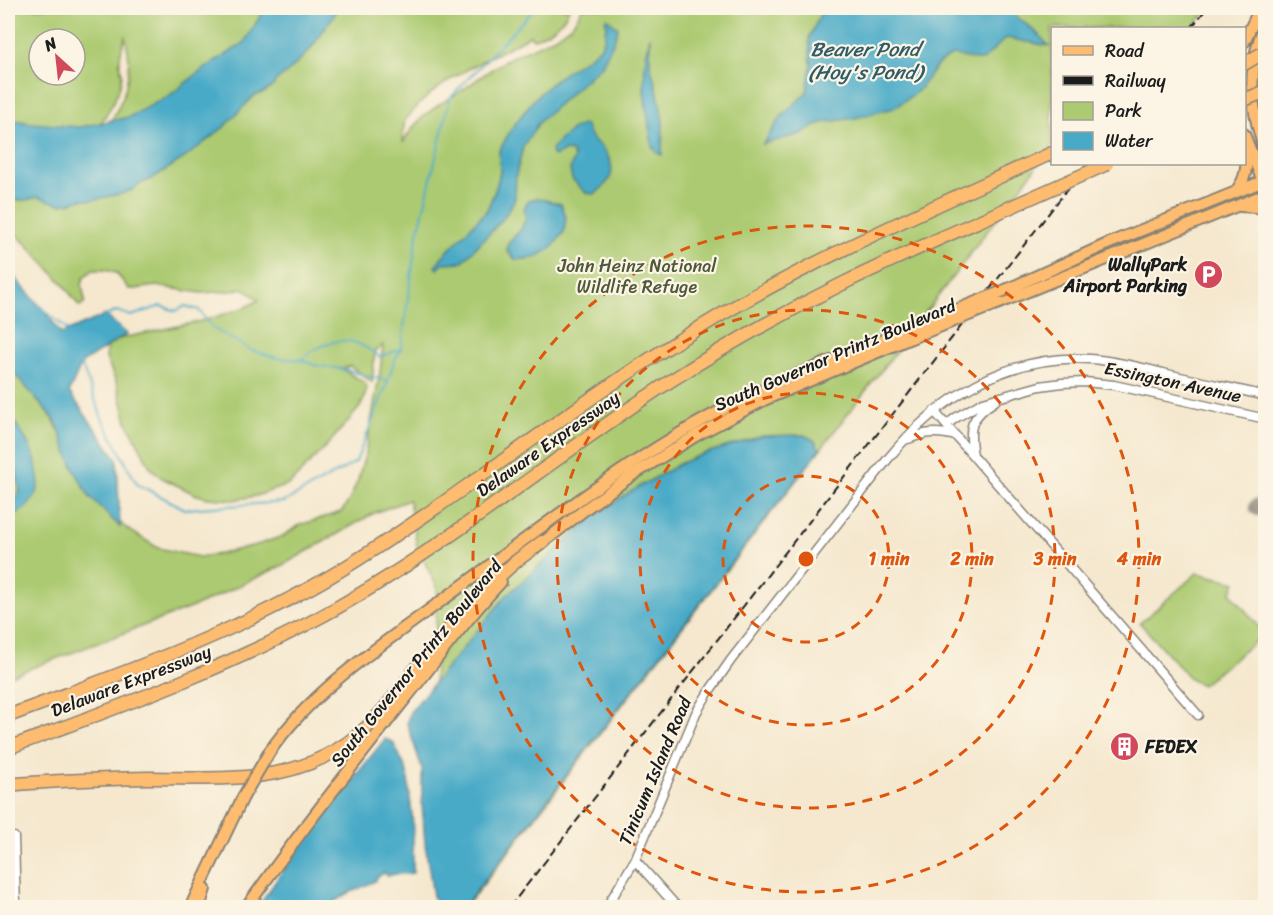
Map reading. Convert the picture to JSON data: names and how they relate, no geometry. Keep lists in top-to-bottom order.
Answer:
{
  "streets": {
    "highway": ["Delaware Expressway"],
    "main road": ["South Governor Printz Boulevard"],
    "street": ["Essington Avenue", "Tinicum Island Road"]
  },
  "water": ["Beaver Pond (Hoy's Pond)"],
  "parks": ["John Heinz National Wildlife Refuge"],
  "places": {
    "parking": ["WallyPark Airport Parking"],
    "building": ["FEDEX"]
  },
  "legend": [
    "Road",
    "Railway",
    "Park",
    "Water"
  ],
  "north": "top left",
  "rings": [
    "1 min",
    "2 min",
    "3 min",
    "4 min"
  ]
}
